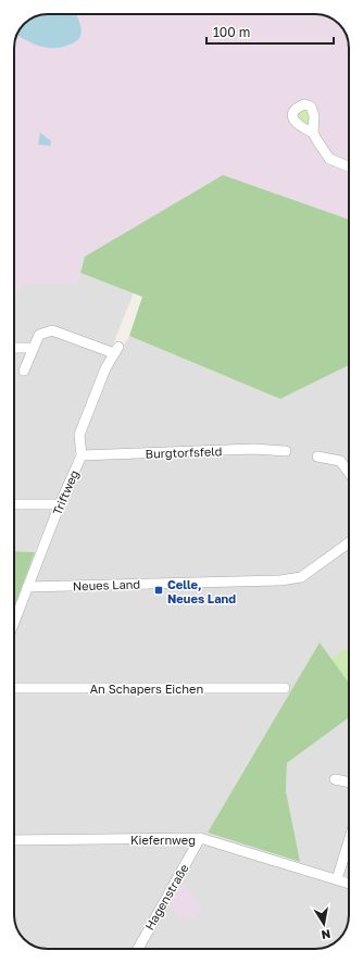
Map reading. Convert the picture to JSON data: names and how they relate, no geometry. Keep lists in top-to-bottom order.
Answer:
{
  "streets": {
    "street": [
      "Burgtorfsfeld",
      "Triftweg",
      "Neues Land",
      "An Schapers Eichen",
      "Kiefernweg",
      "Hagenstraße"
    ]
  },
  "crossings": [
    ["Burgtorfsfeld", "Triftweg"],
    ["Triftweg", "Neues Land"],
    ["Kiefernweg", "Hagenstraße"]
  ],
  "places": {
    "transit": ["Celle, Neues Land"]
  },
  "scale_bar": "100 m",
  "north": "bottom"
}
